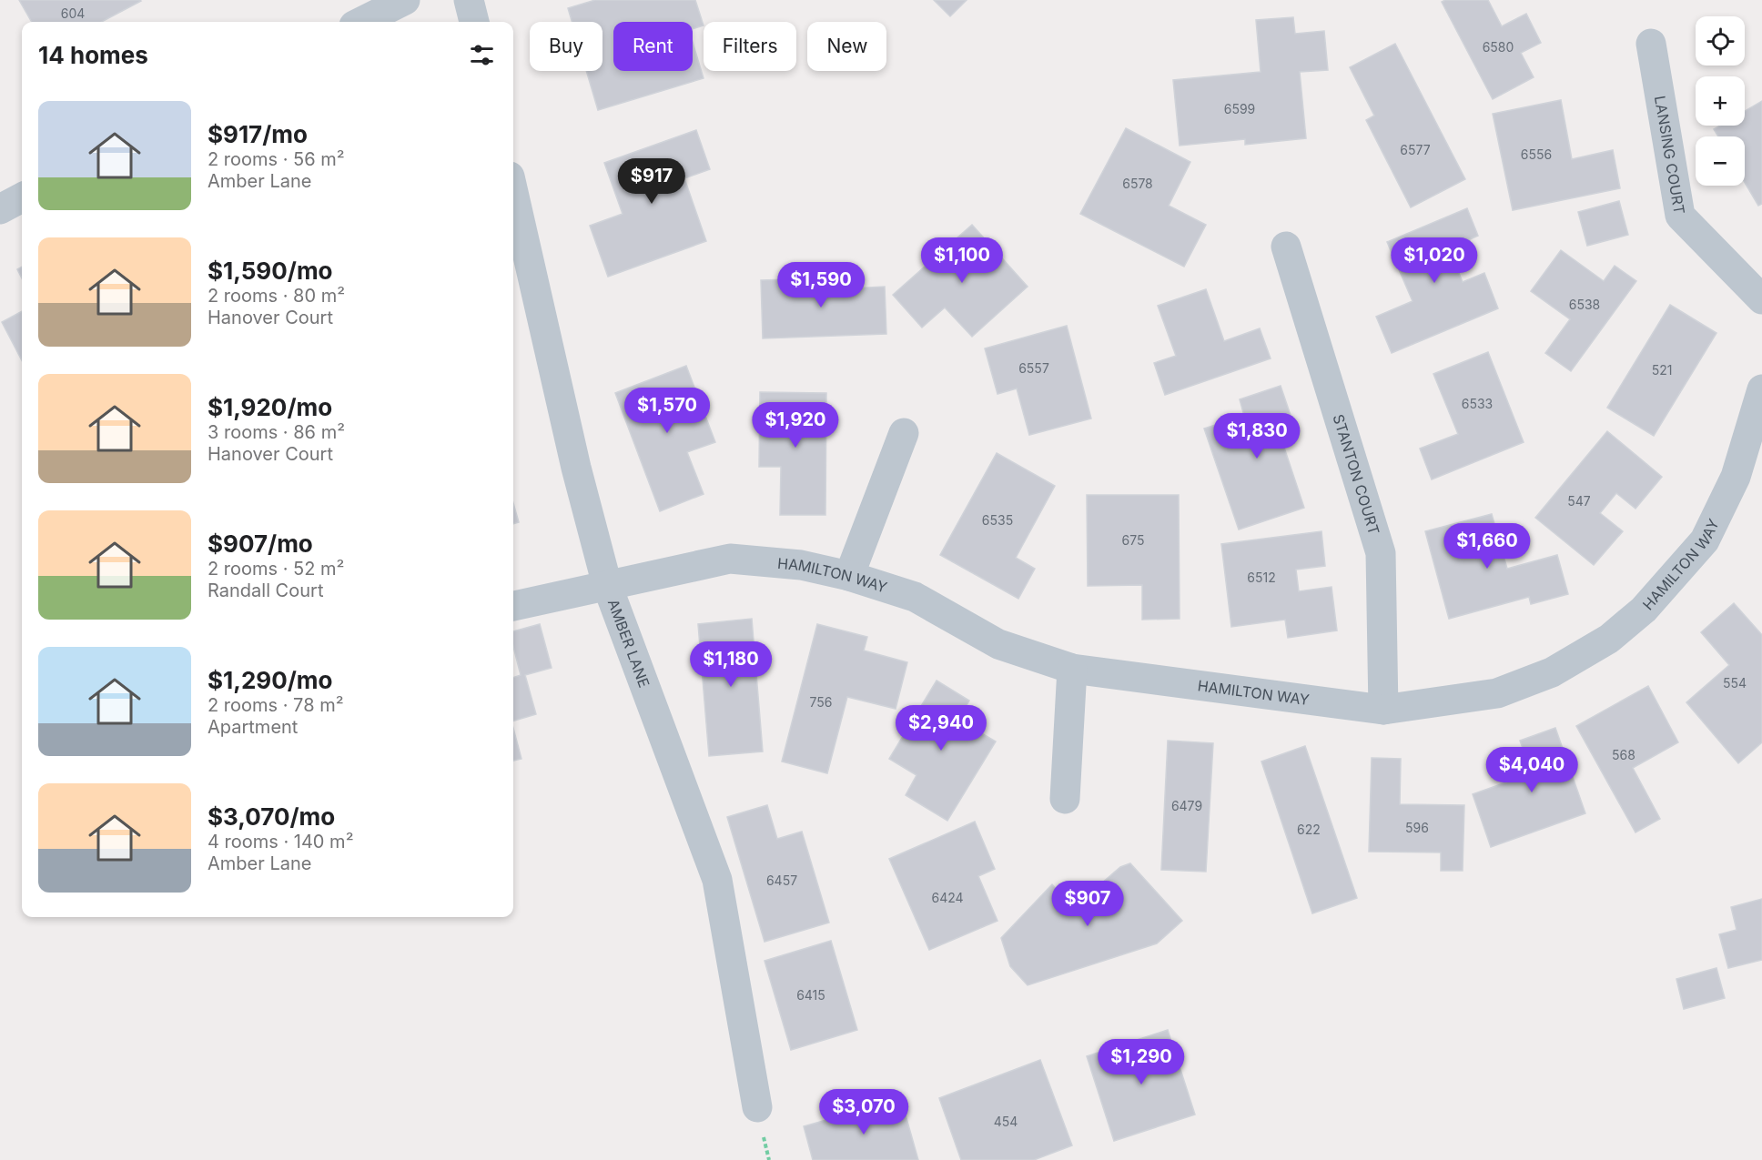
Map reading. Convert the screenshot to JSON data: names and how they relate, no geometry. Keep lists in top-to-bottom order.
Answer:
{
  "streets": {
    "street": [
      "LANSING COURT",
      "STANTON COURT",
      "HAMILTON WAY",
      "AMBER LANE"
    ]
  },
  "crossings": [
    ["STANTON COURT", "HAMILTON WAY"],
    ["HAMILTON WAY", "AMBER LANE"]
  ],
  "house_numbers": [
    "604",
    "6580",
    "6599",
    "6577",
    "6556",
    "6578",
    "6538",
    "6557",
    "521",
    "6533",
    "547",
    "6535",
    "675",
    "6512",
    "554",
    "756",
    "568",
    "6479",
    "596",
    "622",
    "6457",
    "6424",
    "6415",
    "454"
  ],
  "page": {
    "map_buttons": ["+", "−"],
    "chip": [
      "Buy",
      "Rent",
      "Filters",
      "New"
    ],
    "heading": "14 homes",
    "list": [
      {
        "name": "$917/mo",
        "note": "2 rooms · 56 m² · Amber Lane"
      },
      {
        "name": "$1,590/mo",
        "note": "2 rooms · 80 m² · Hanover Court"
      },
      {
        "name": "$1,920/mo",
        "note": "3 rooms · 86 m² · Hanover Court"
      },
      {
        "name": "$907/mo",
        "note": "2 rooms · 52 m² · Randall Court"
      },
      {
        "name": "$1,290/mo",
        "note": "2 rooms · 78 m² · Apartment"
      },
      {
        "name": "$3,070/mo",
        "note": "4 rooms · 140 m² · Amber Lane"
      }
    ],
    "price": [
      "$917",
      "$1,100",
      "$1,020",
      "$1,590",
      "$1,570",
      "$1,920",
      "$1,830",
      "$1,660",
      "$1,180",
      "$2,940",
      "$4,040",
      "$907",
      "$1,290",
      "$3,070"
    ]
  }
}
